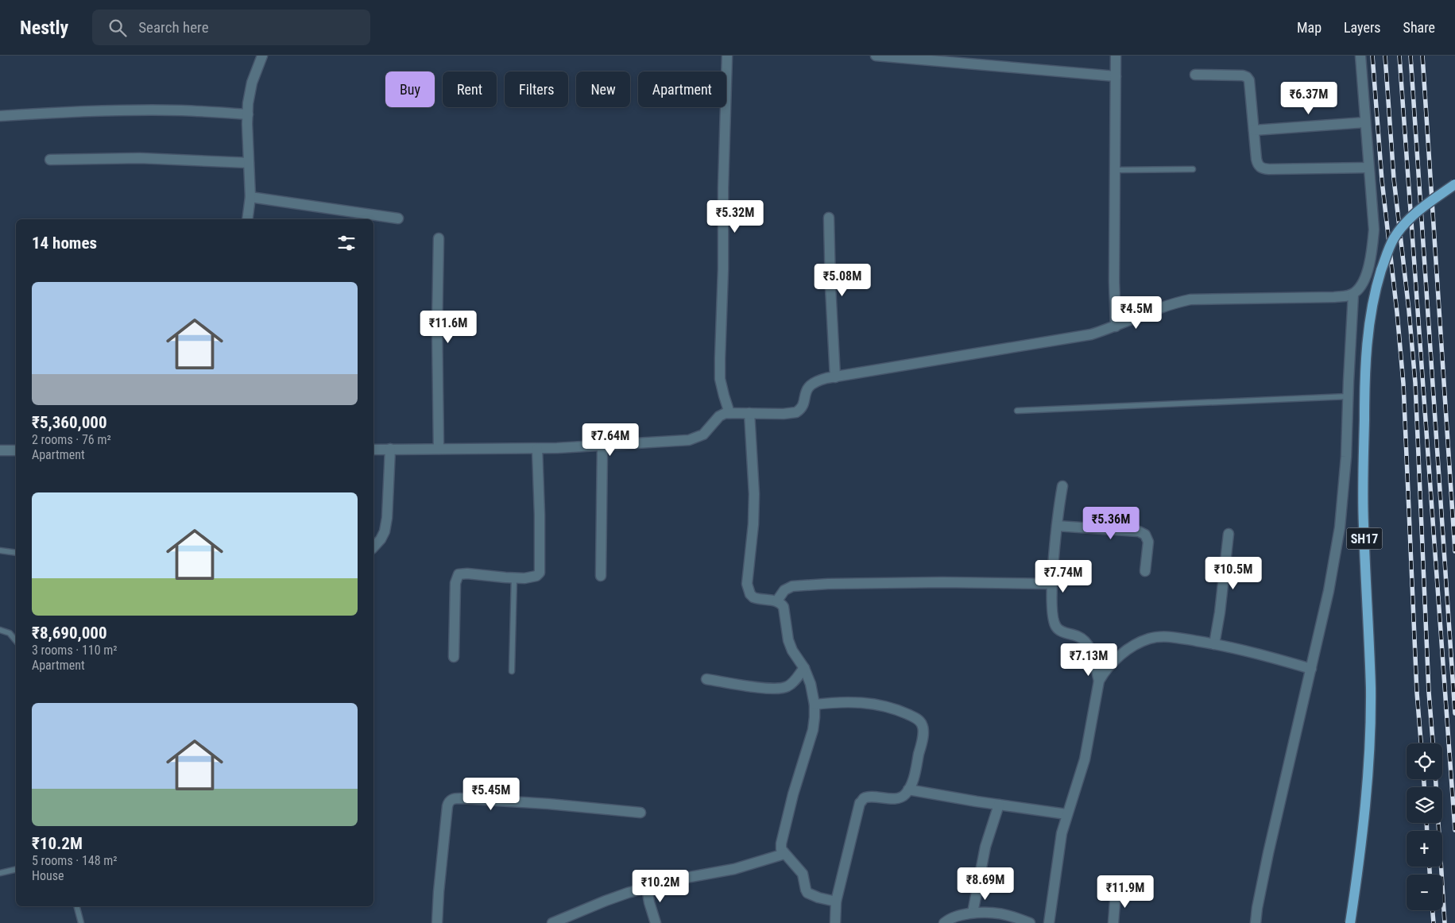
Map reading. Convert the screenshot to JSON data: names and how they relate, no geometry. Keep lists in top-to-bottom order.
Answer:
{
  "streets": {
    "main road": ["SH17"]
  },
  "page": {
    "header": "Nestly",
    "search": "Search here",
    "nav": ["Map", "Layers", "Share"],
    "chip": [
      "Buy",
      "Rent",
      "Filters",
      "New",
      "Apartment"
    ],
    "price": [
      "₹6.37M",
      "₹5.32M",
      "₹5.08M",
      "₹4.5M",
      "₹11.6M",
      "₹7.64M",
      "₹5.36M",
      "₹10.5M",
      "₹7.74M",
      "₹7.13M",
      "₹5.45M",
      "₹8.69M",
      "₹10.2M",
      "₹11.9M"
    ],
    "heading": "14 homes",
    "list": [
      {
        "name": "₹5,360,000",
        "note": "2 rooms · 76 m² · Apartment"
      },
      {
        "name": "₹8,690,000",
        "note": "3 rooms · 110 m² · Apartment"
      },
      {
        "name": "₹10.2M",
        "note": "5 rooms · 148 m² · House"
      }
    ],
    "map_buttons": ["+", "−"]
  }
}
